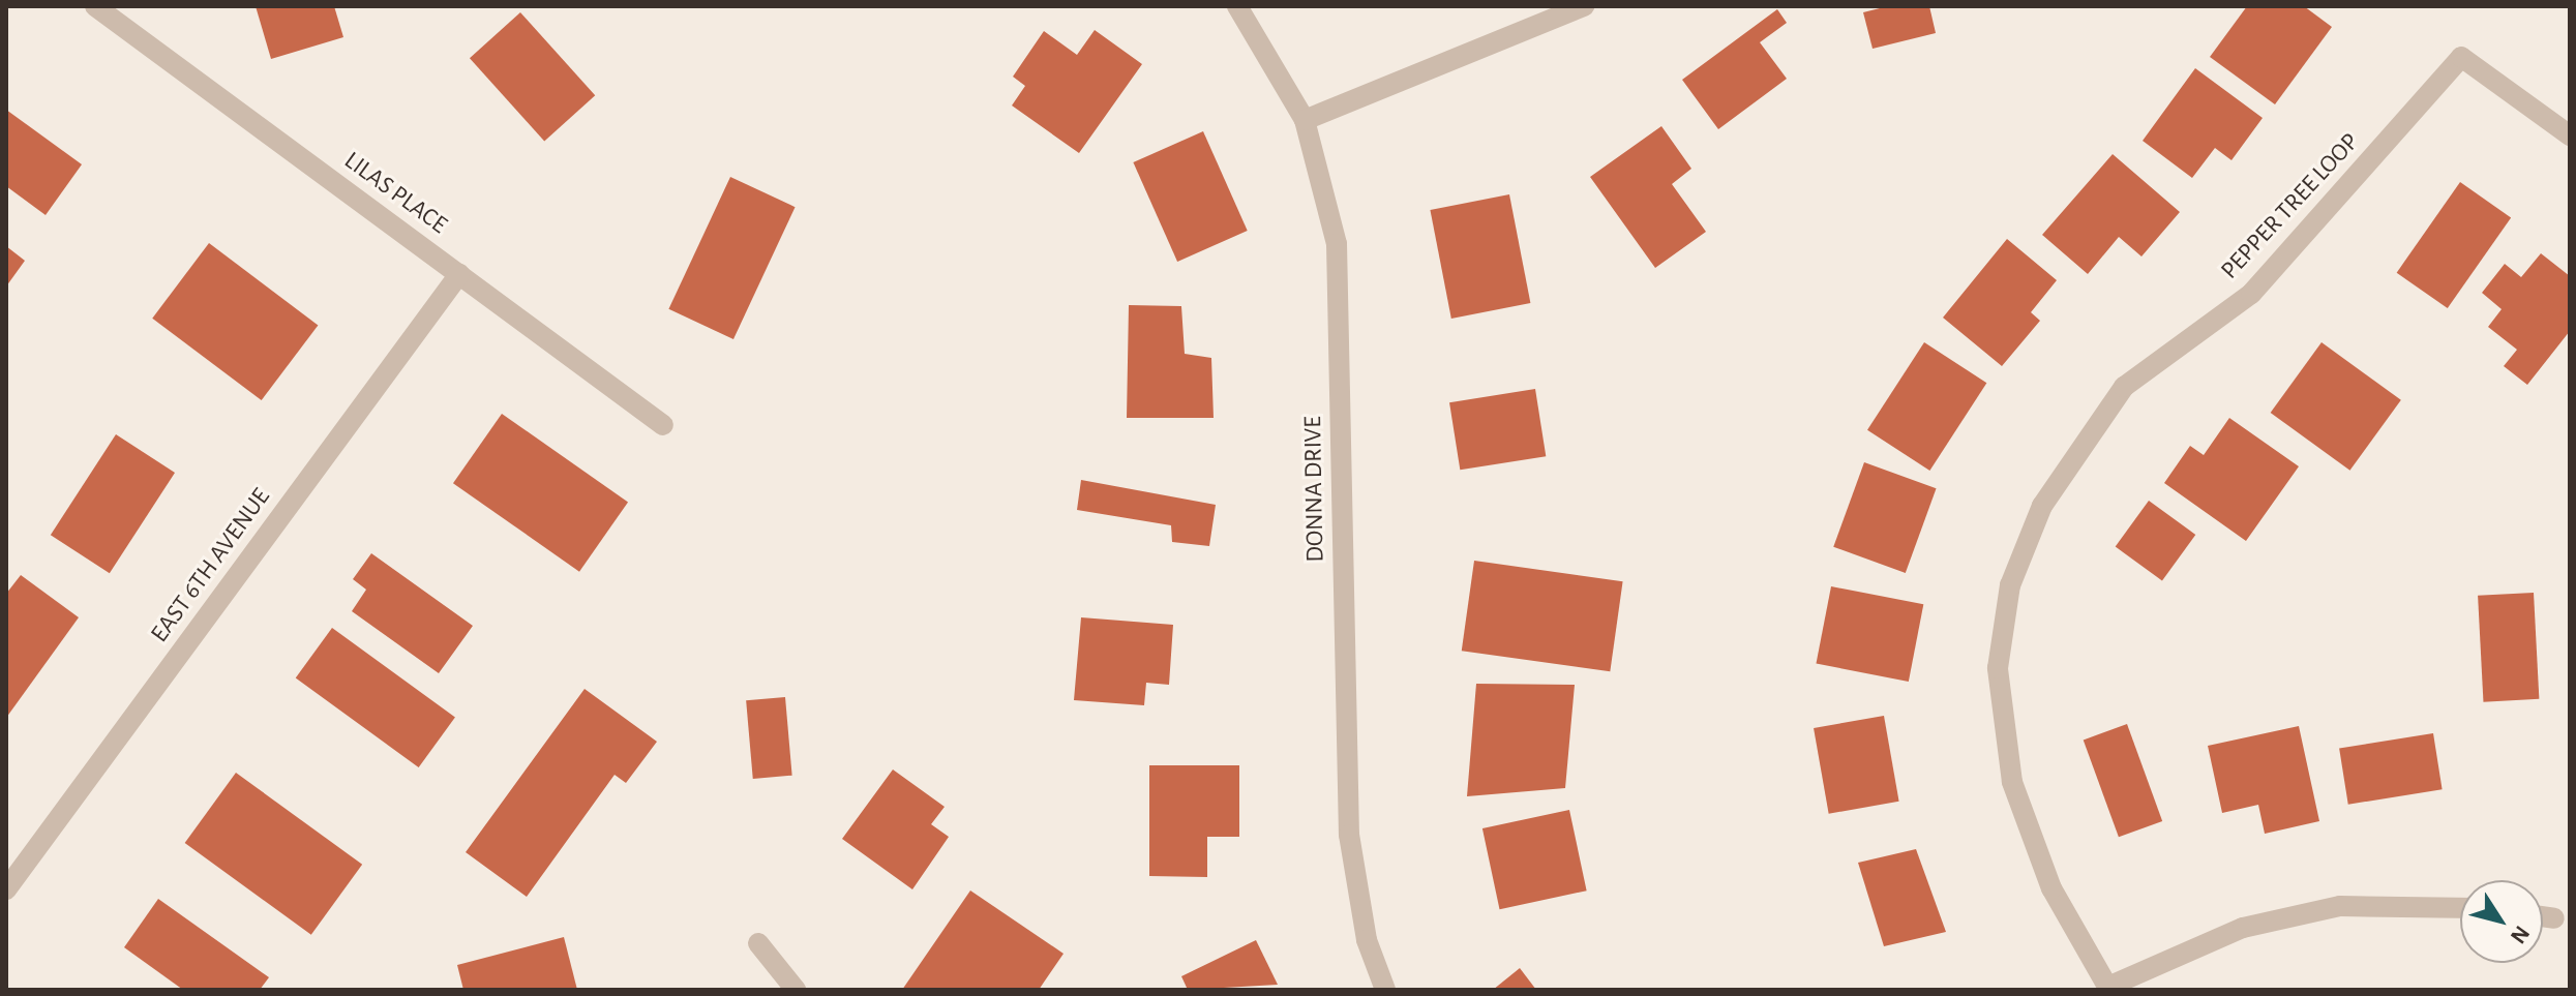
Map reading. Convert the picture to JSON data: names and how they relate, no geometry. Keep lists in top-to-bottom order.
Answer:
{
  "streets": {
    "street": [
      "LILAS PLACE",
      "PEPPER TREE LOOP",
      "DONNA DRIVE",
      "EAST 6TH AVENUE"
    ]
  },
  "crossings": [
    ["LILAS PLACE", "EAST 6TH AVENUE"]
  ],
  "north": "bottom right"
}
